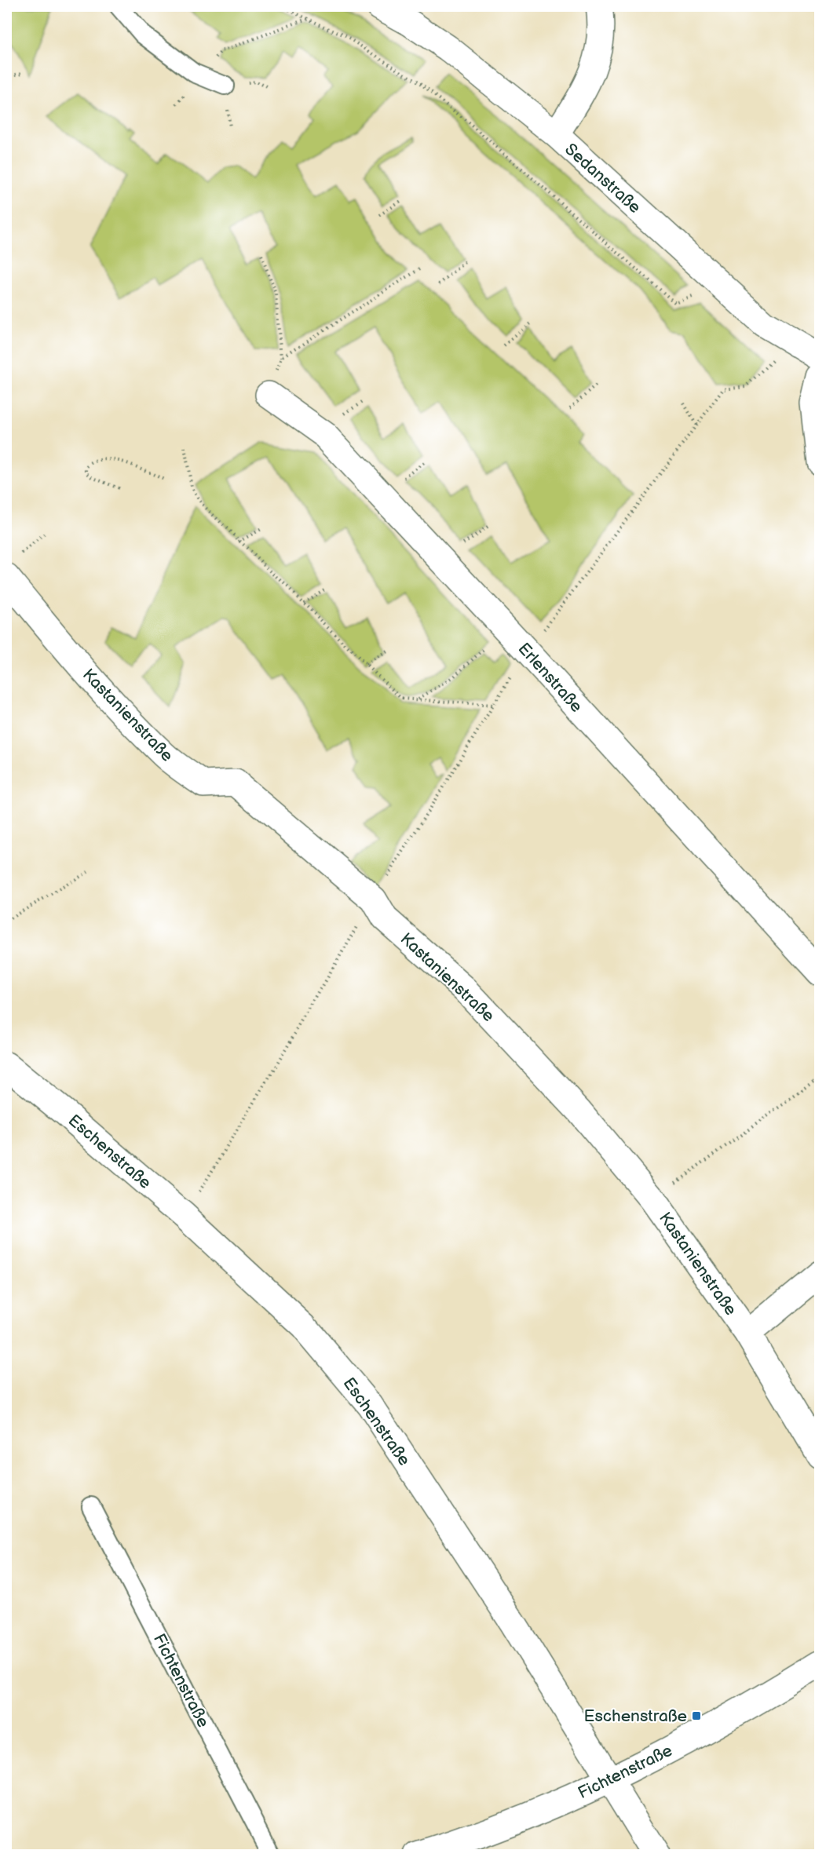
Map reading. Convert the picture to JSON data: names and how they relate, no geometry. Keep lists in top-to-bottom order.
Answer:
{
  "streets": {
    "street": [
      "Sedanstraße",
      "Erlenstraße",
      "Kastanienstraße",
      "Eschenstraße",
      "Fichtenstraße"
    ]
  },
  "crossings": [
    ["Eschenstraße", "Fichtenstraße"]
  ],
  "places": {
    "transit": ["Eschenstraße"]
  }
}
